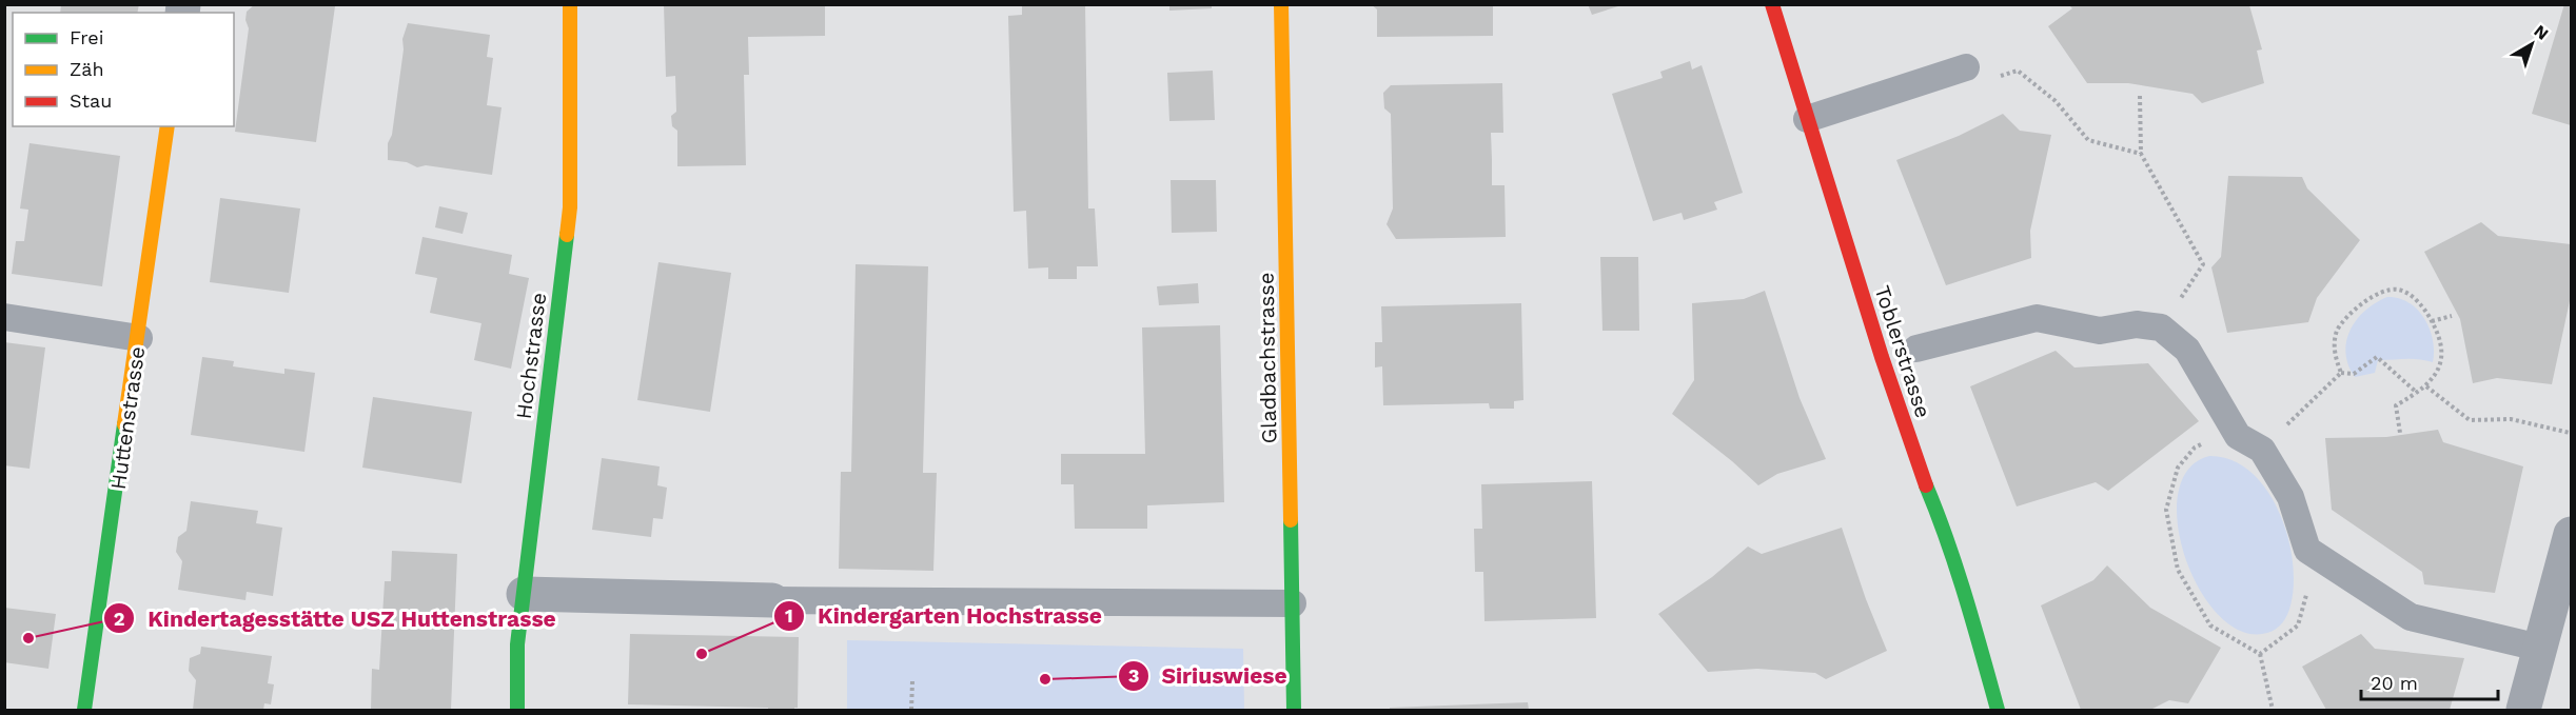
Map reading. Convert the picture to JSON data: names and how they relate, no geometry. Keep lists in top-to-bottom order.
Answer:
{
  "streets": {
    "street": [
      "Toblerstrasse",
      "Hochstrasse",
      "Gladbachstrasse",
      "Huttenstrasse"
    ]
  },
  "places": ["Kindertagesstätte USZ Huttenstrasse", "Kindergarten Hochstrasse", "Siriuswiese"],
  "legend": ["Frei", "Zäh", "Stau"],
  "scale_bar": "20 m",
  "north": "top right"
}
